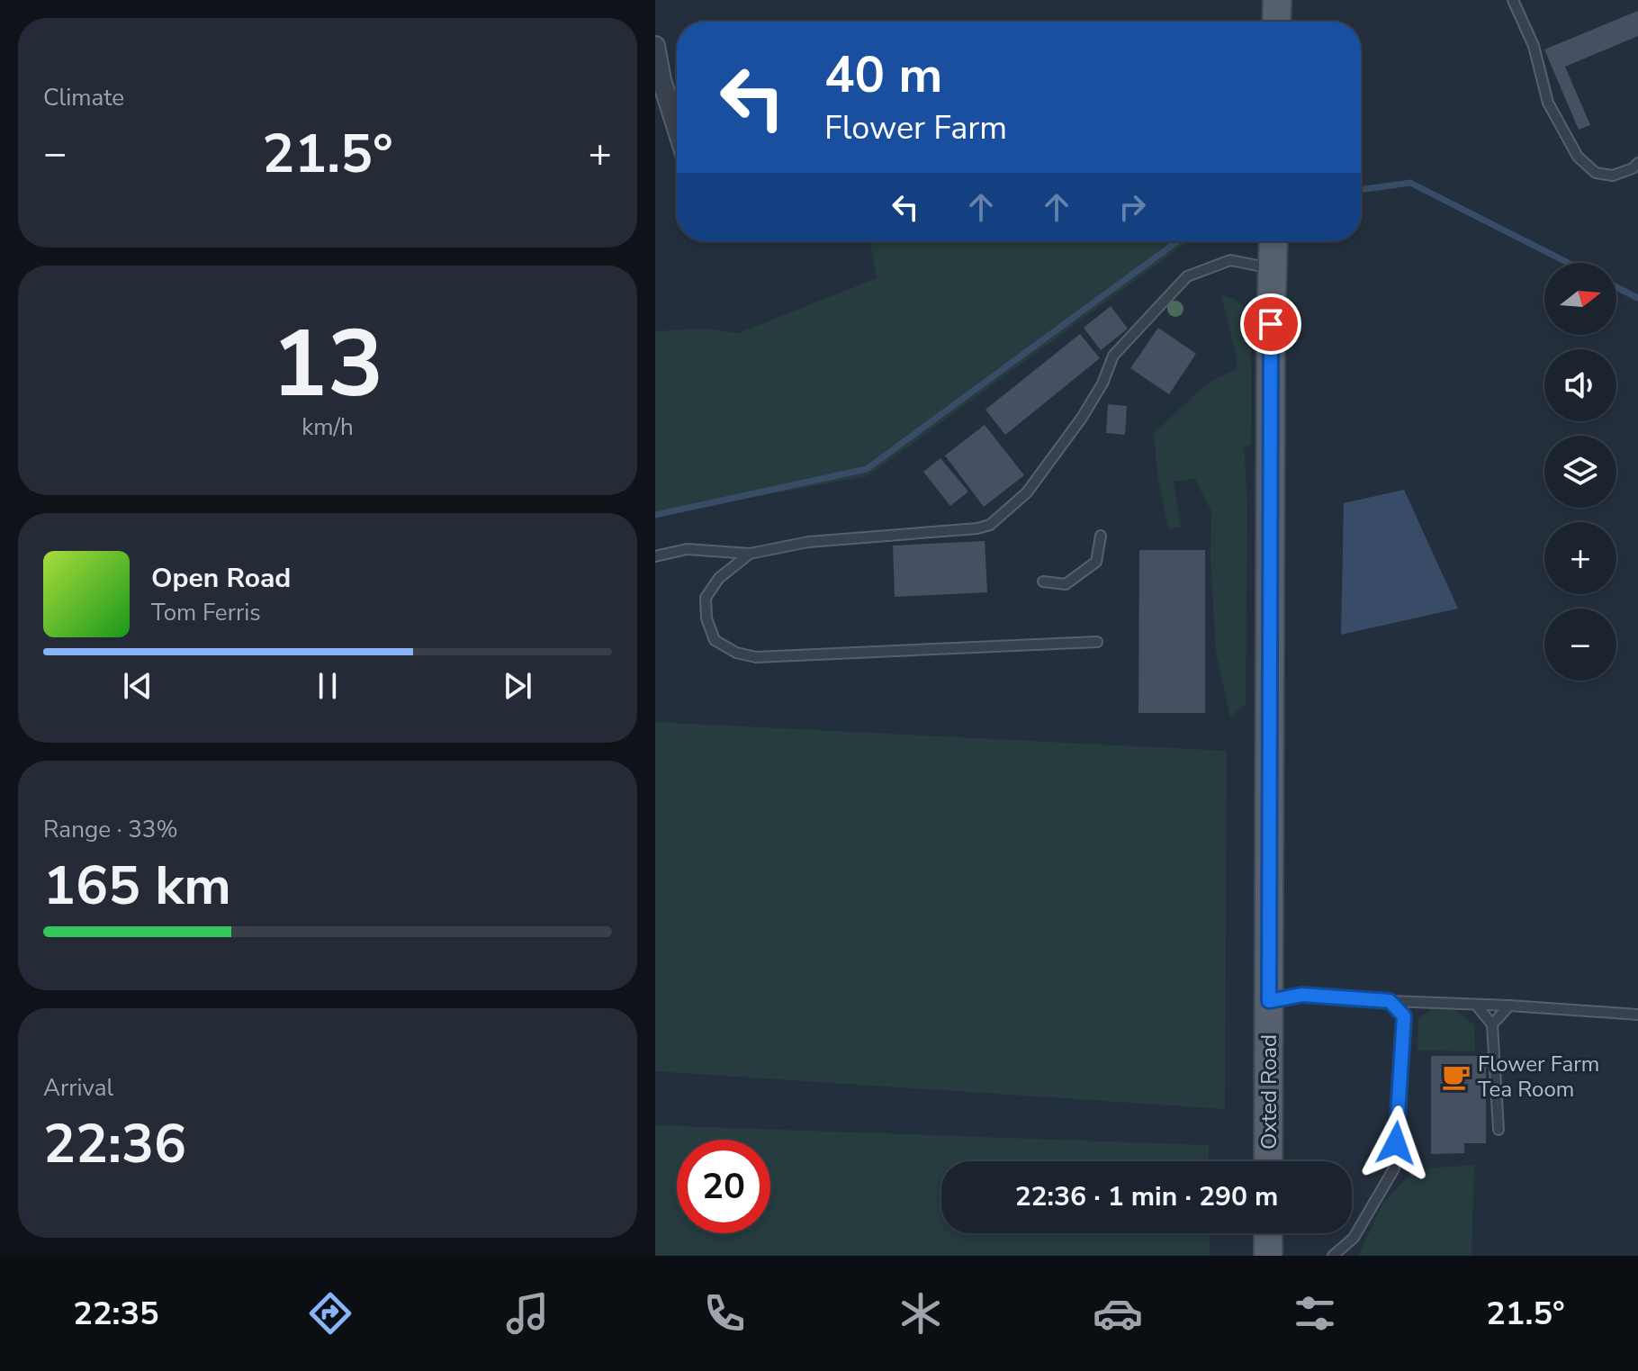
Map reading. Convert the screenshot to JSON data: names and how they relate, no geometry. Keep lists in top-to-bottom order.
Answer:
{
  "streets": {
    "main road": ["Oxted Road"]
  },
  "places": {
    "cafe": ["Flower Farm Tea Room"]
  },
  "north": "right",
  "page": {
    "tile": [
      "Climate",
      ["13", "km/h"],
      ["Range · 33%", "165 km"],
      ["Arrival", "22:36"]
    ],
    "turn": ["40 m", "Flower Farm"],
    "heat": ["−", "21.5°", "+"],
    "map_buttons": ["+", "−"],
    "song": ["Open Road", "Tom Ferris"],
    "limit": "20",
    "trip": "22:36 · 1 min · 290 m",
    "tabs": ["22:35", "21.5°"]
  }
}
